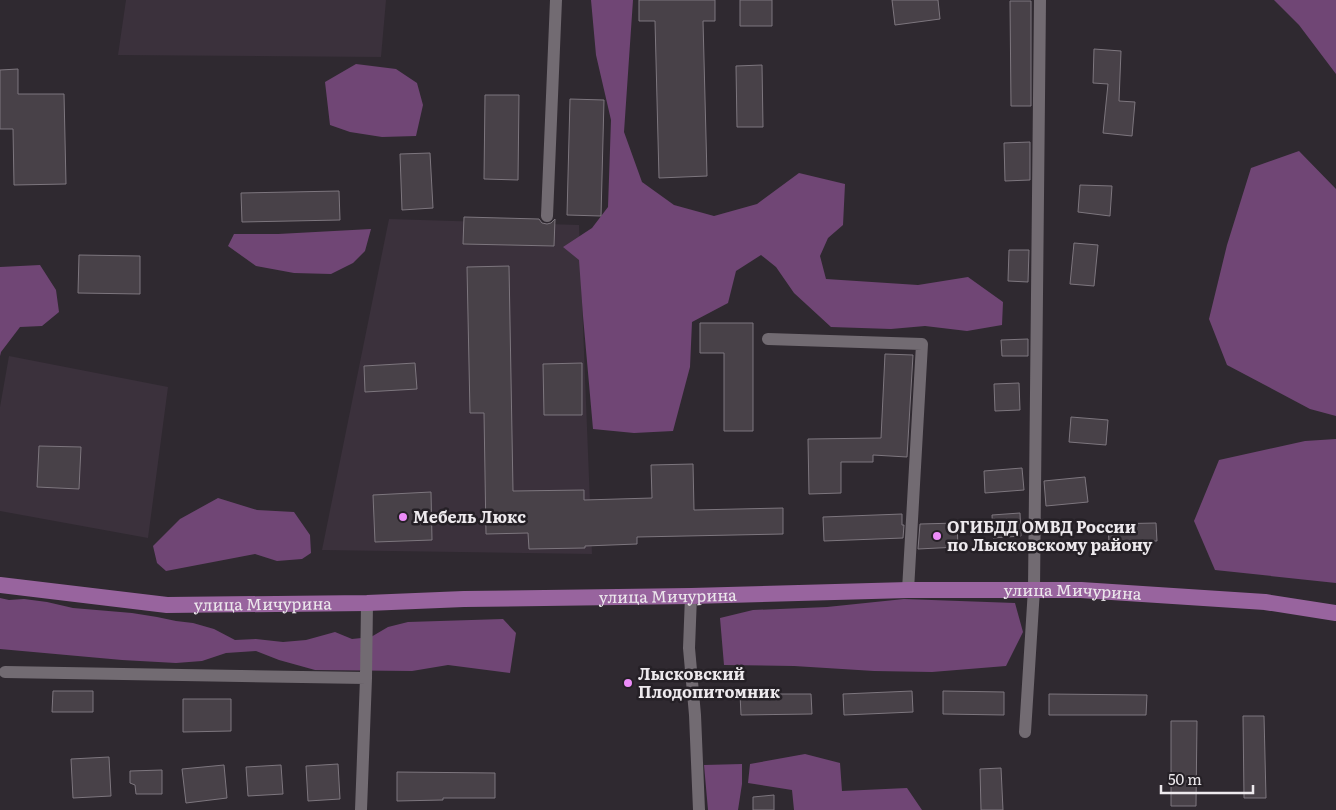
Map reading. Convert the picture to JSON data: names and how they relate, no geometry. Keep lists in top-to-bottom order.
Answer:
{
  "streets": {
    "main road": ["улица Мичурина"]
  },
  "places": ["Мебель Люкс", "ОГИБДД ОМВД России по Лысковскому району", "Лысковский Плодопитомник"],
  "scale_bar": "50 m"
}
